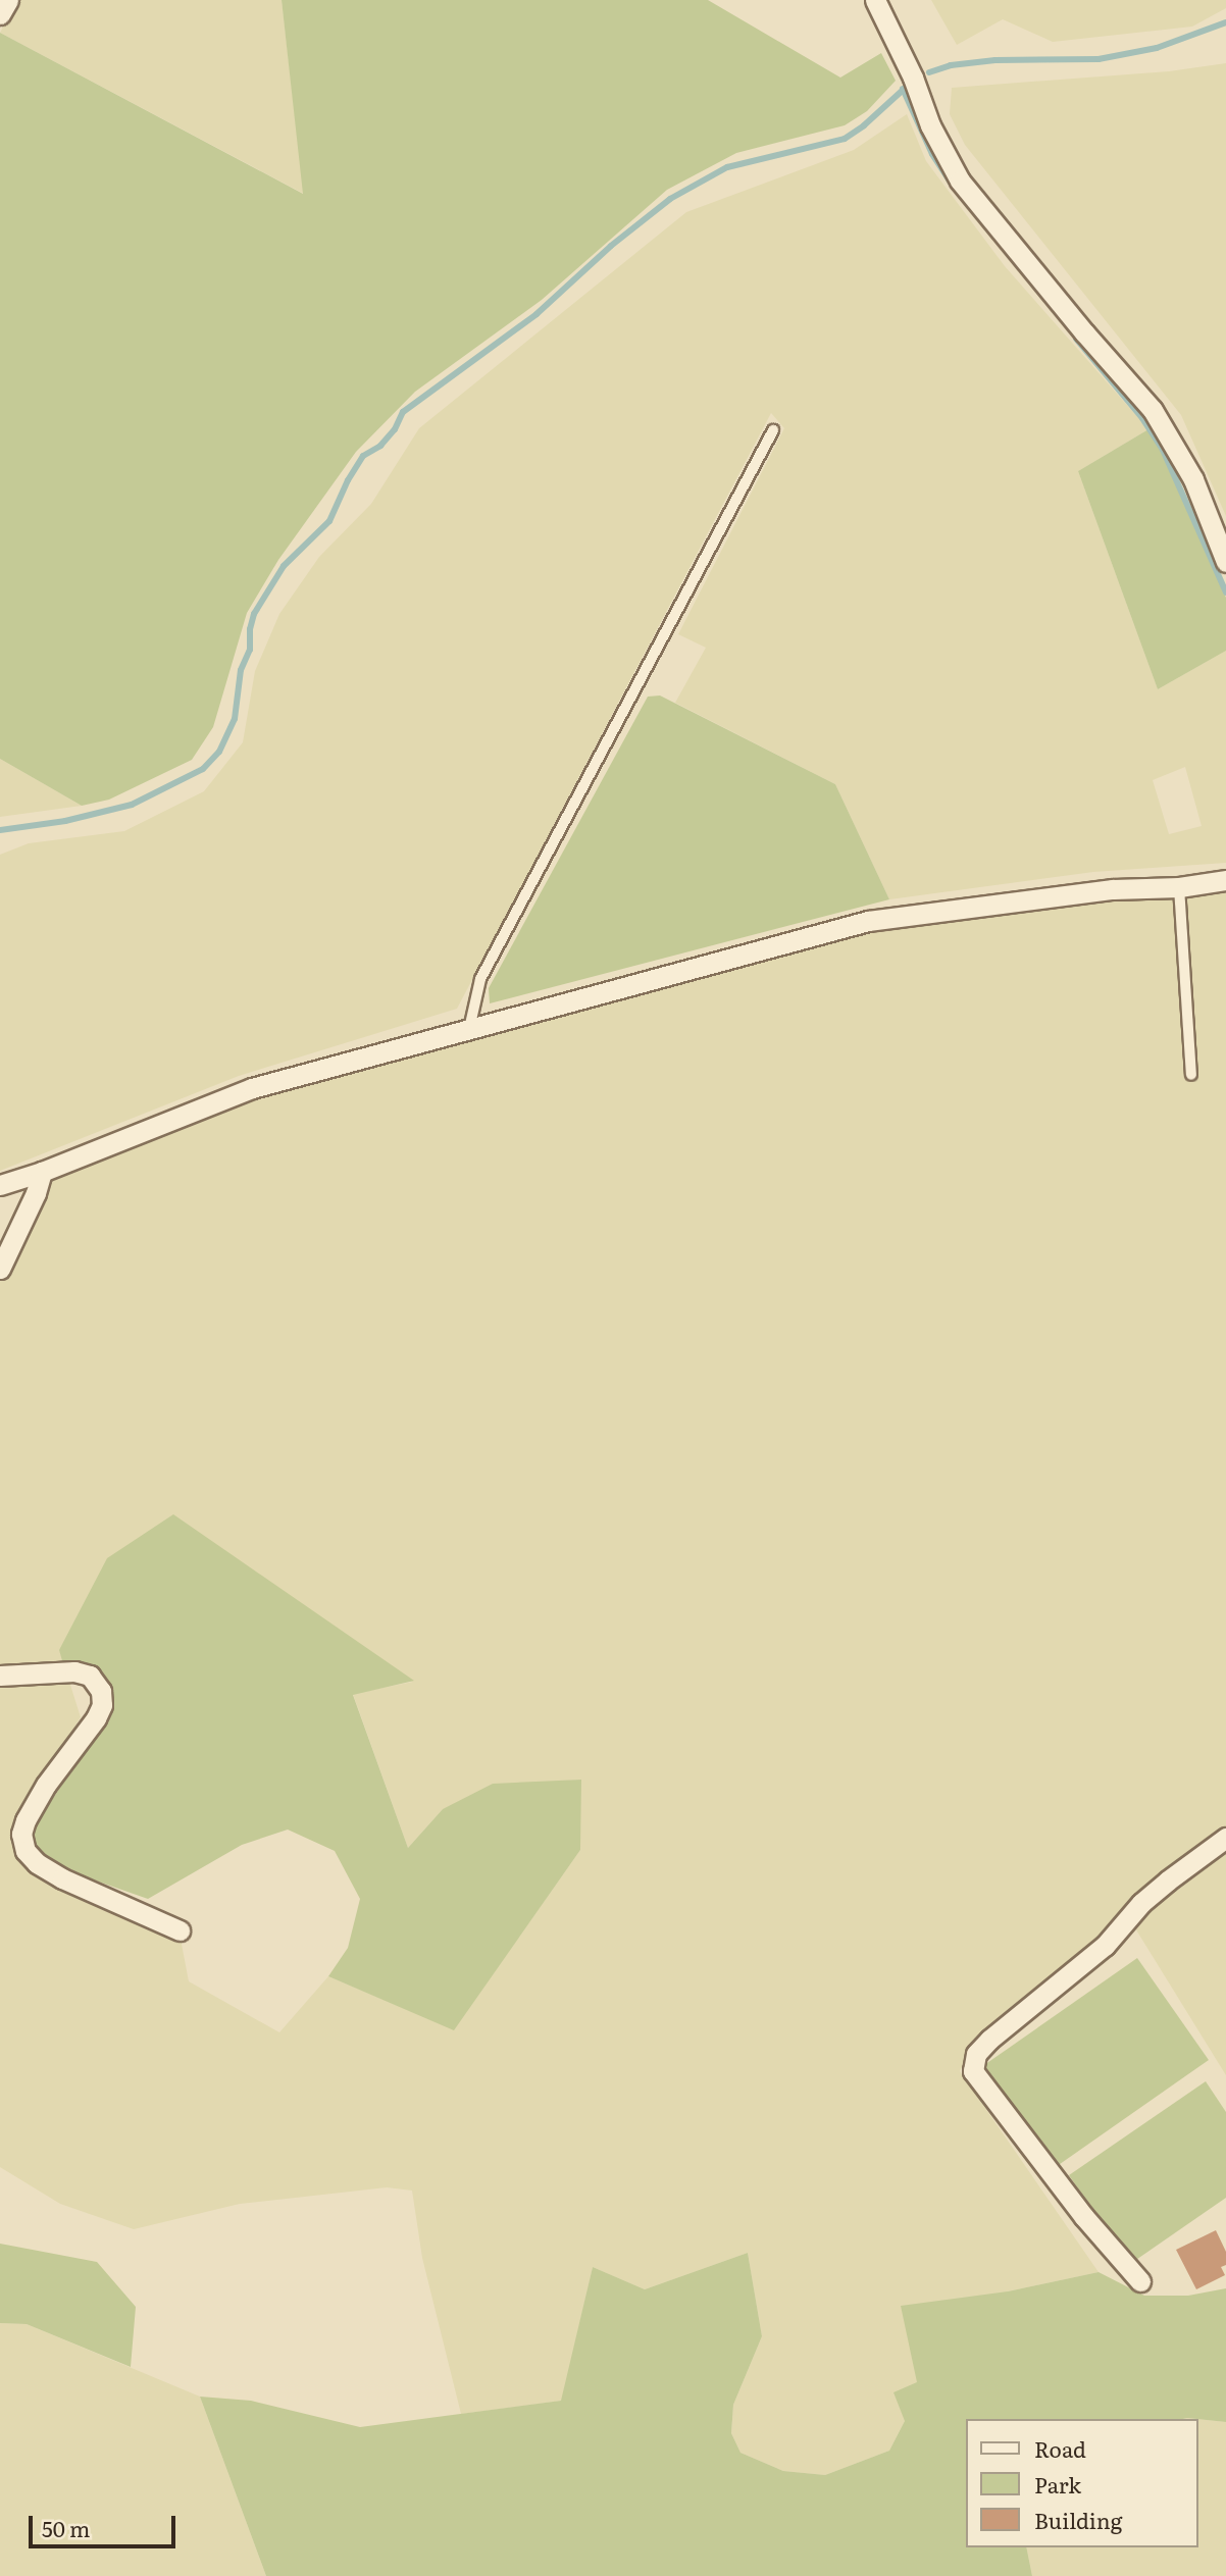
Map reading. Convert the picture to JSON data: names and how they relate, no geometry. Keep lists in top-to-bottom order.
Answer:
{
  "legend": ["Road", "Park", "Building"],
  "scale_bar": "50 m"
}
